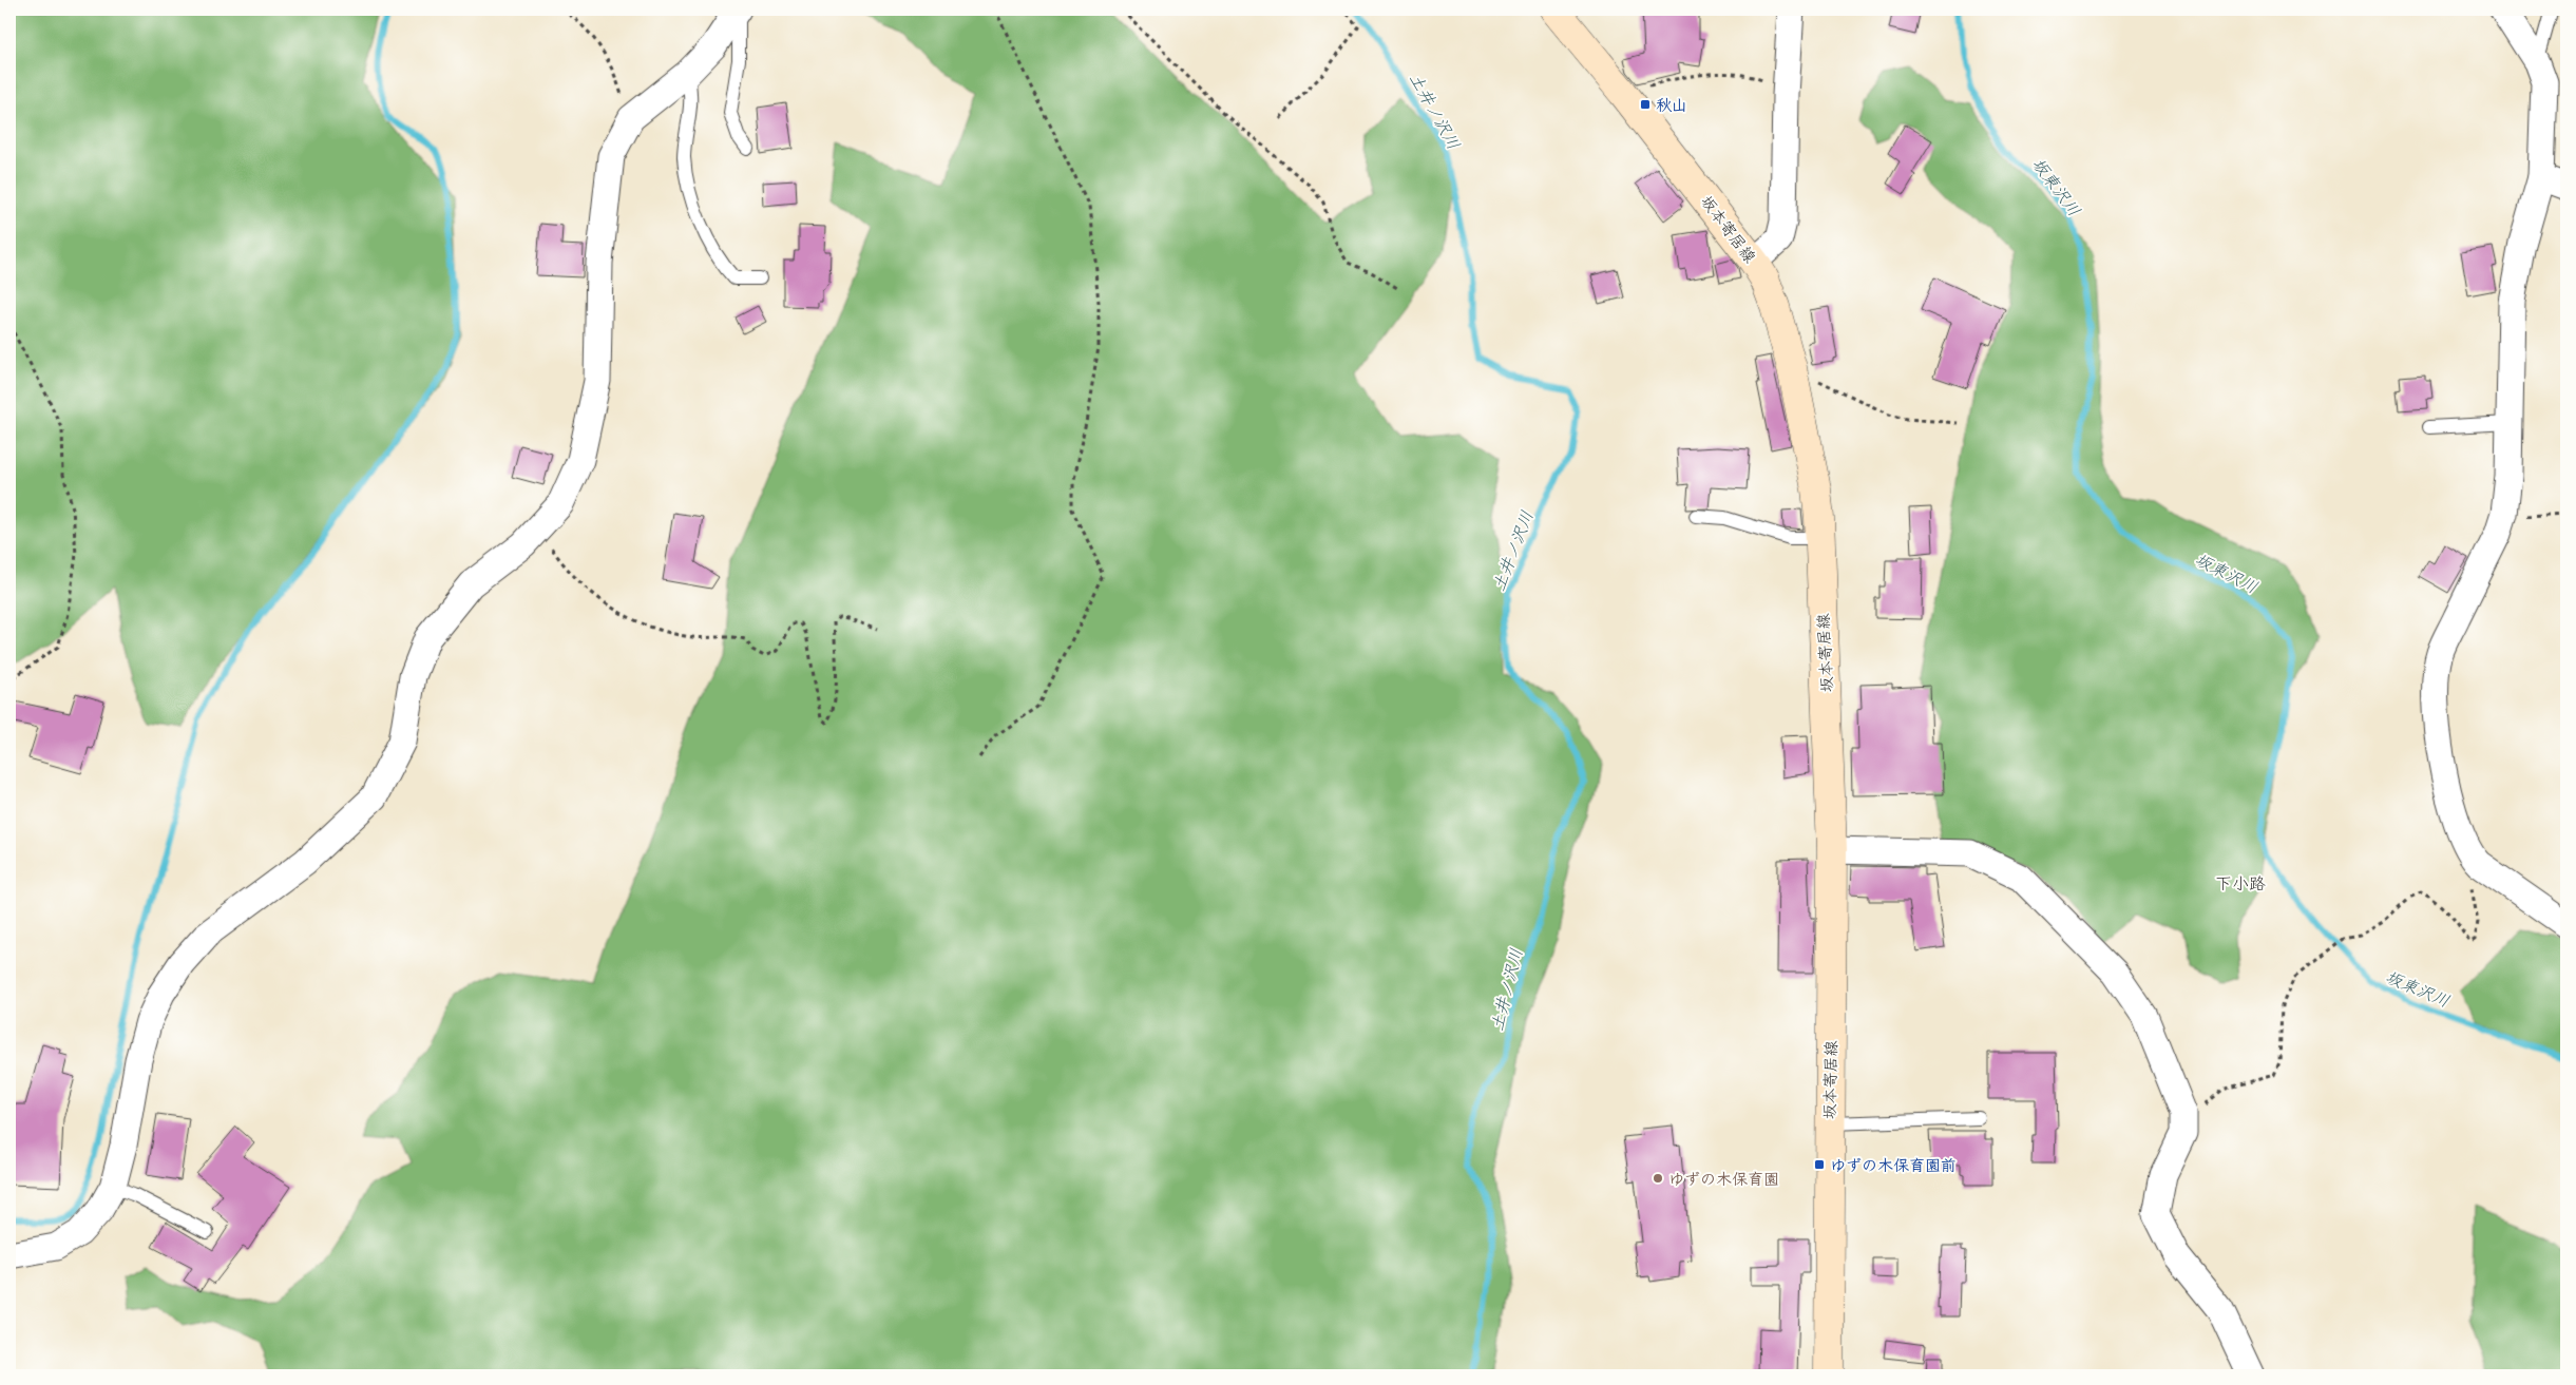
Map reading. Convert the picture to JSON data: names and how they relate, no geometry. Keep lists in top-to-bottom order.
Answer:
{
  "streets": {
    "main road": ["坂本寄居線"]
  },
  "districts": ["下小路"],
  "water": ["土井ノ沢川", "坂東沢川"],
  "places": {
    "transit": ["秋山", "ゆずの木保育園前"],
    "other": ["ゆずの木保育園"]
  }
}
